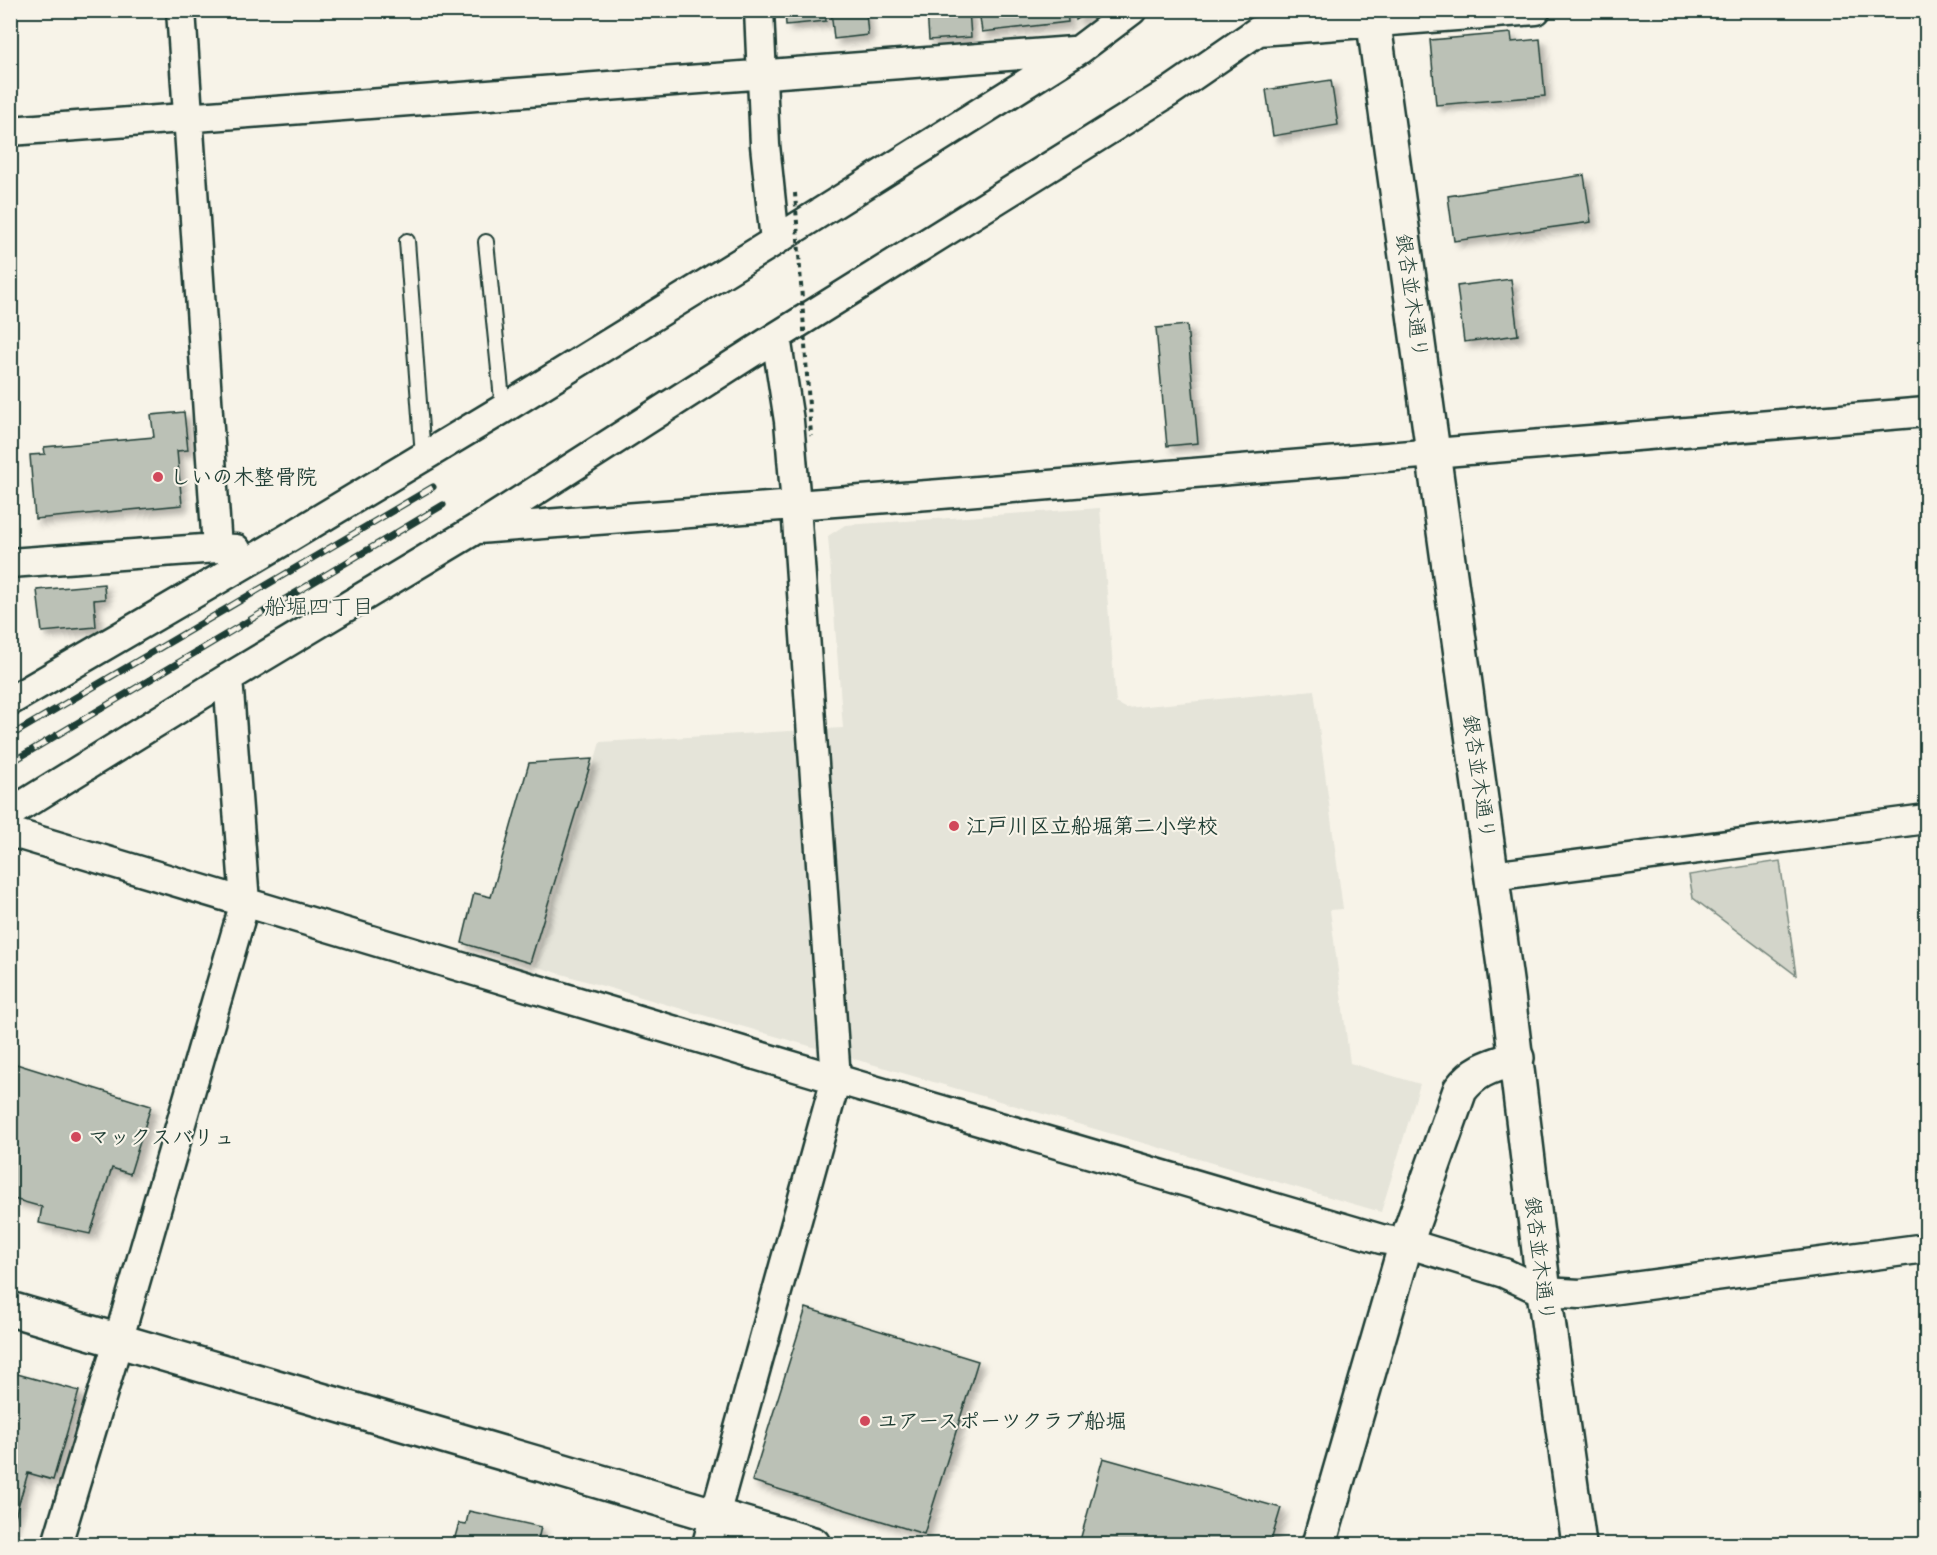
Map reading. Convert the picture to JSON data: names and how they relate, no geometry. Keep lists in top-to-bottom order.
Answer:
{
  "streets": {
    "street": ["銀杏並木通り"]
  },
  "districts": ["船堀四丁目"],
  "places": [
    "しいの木整骨院",
    "江戸川区立船堀第二小学校",
    "マックスバリュ",
    "ユアースポーツクラブ船堀"
  ]
}
